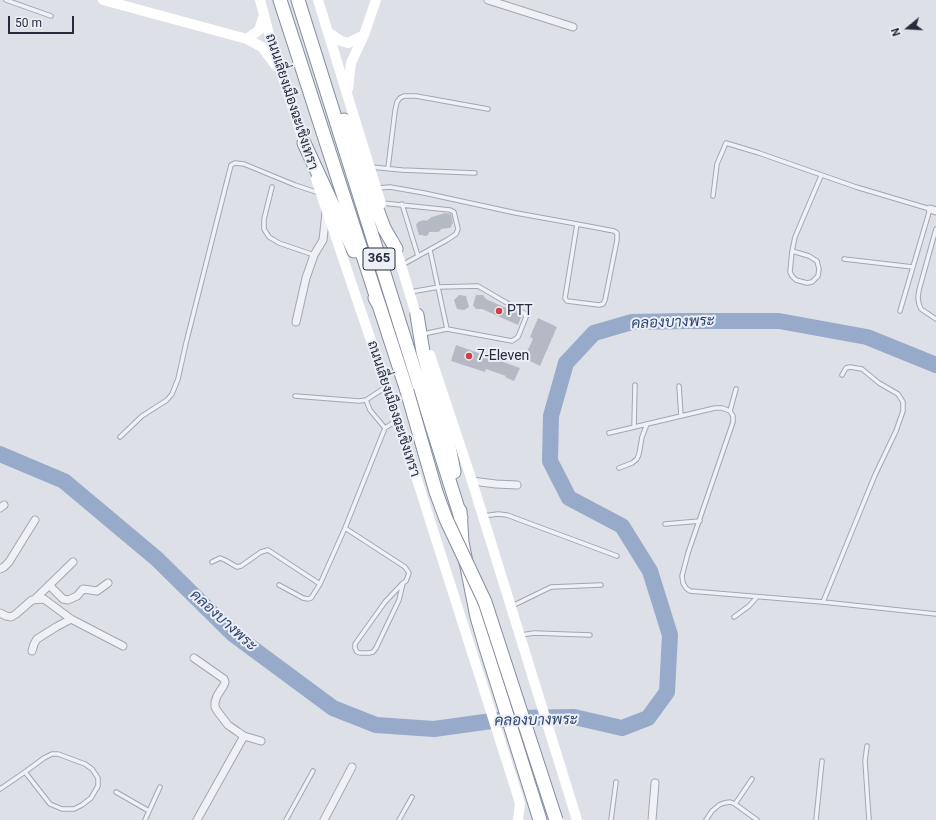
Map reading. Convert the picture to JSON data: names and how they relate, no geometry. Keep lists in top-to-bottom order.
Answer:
{
  "streets": {
    "highway": ["ถนนเลี่ยงเมืองฉะเชิงเทรา", "365"]
  },
  "water": ["คลองบางพระ"],
  "places": ["PTT", "7-Eleven"],
  "scale_bar": "50 m",
  "north": "left"
}
